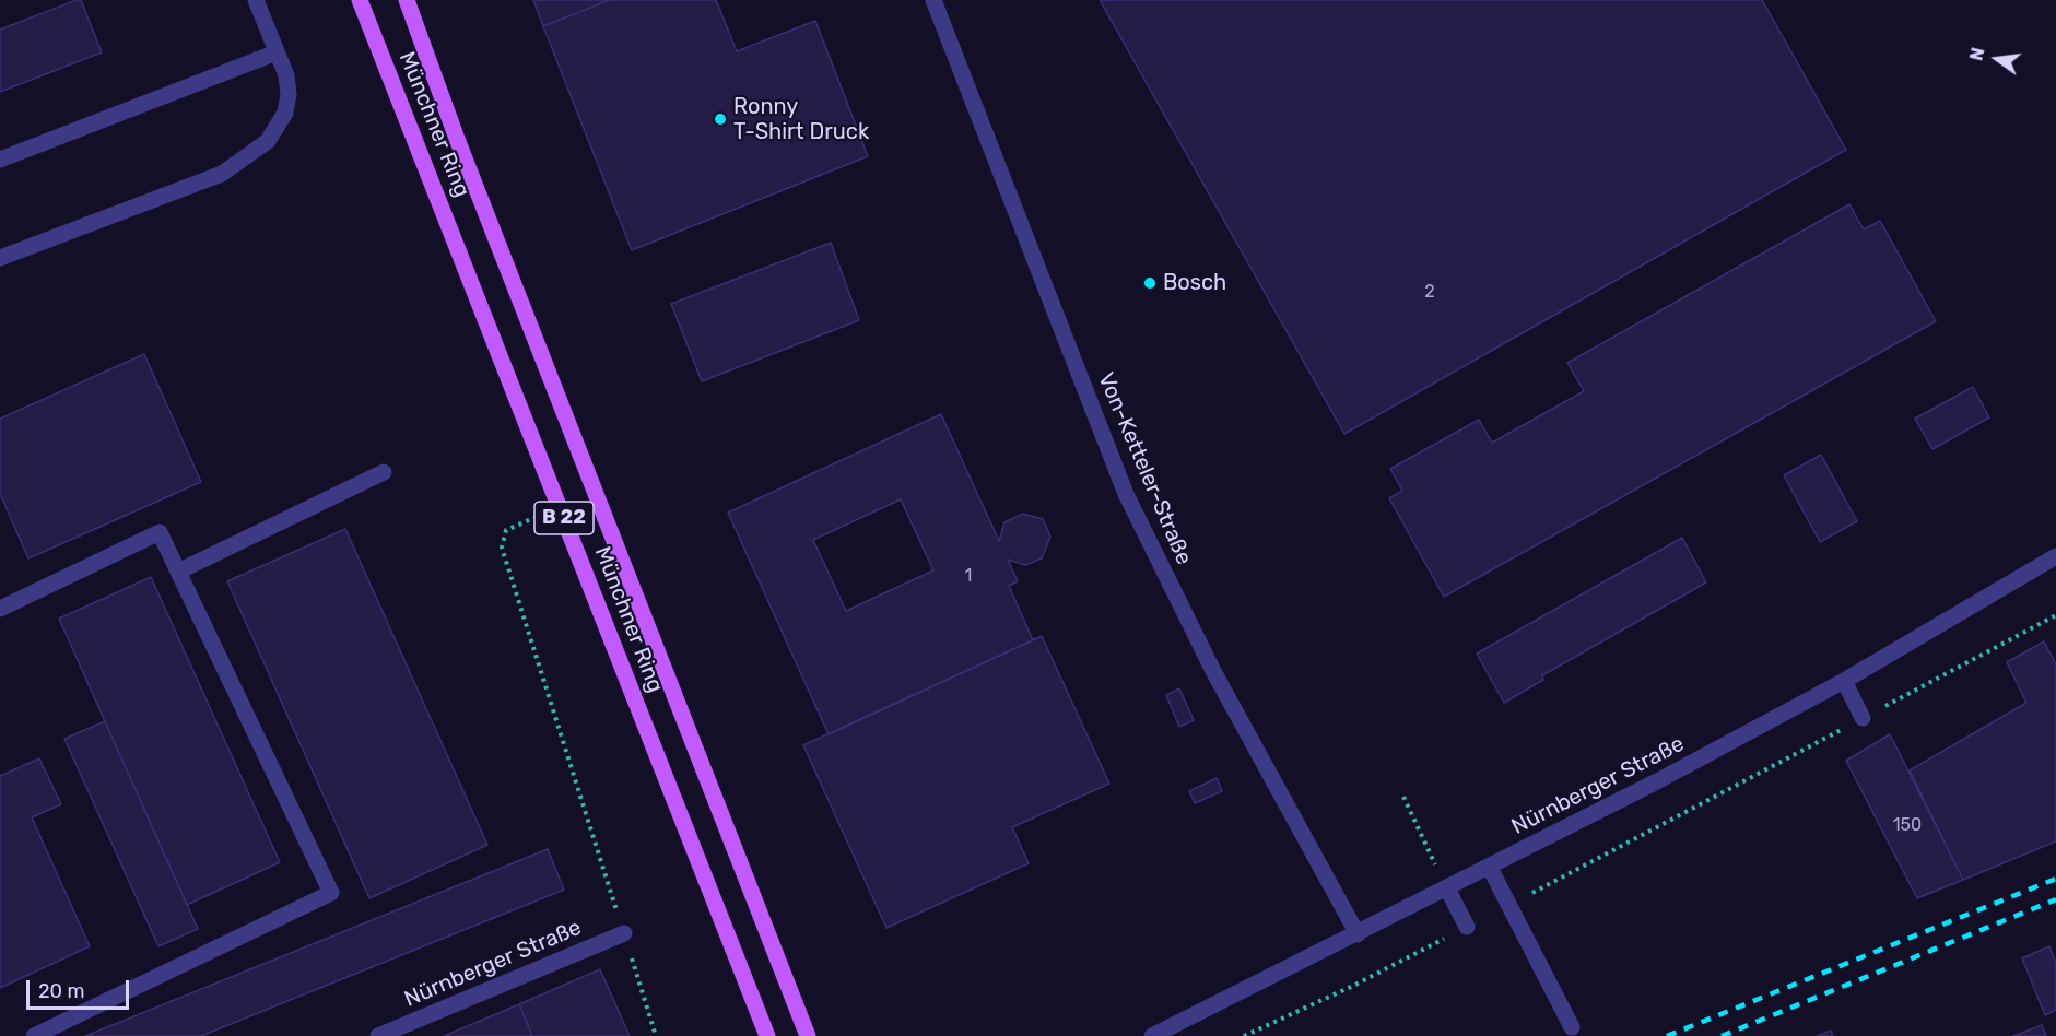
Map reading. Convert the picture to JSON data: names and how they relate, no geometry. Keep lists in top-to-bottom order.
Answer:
{
  "streets": {
    "main road": ["Münchner Ring", "B 22"],
    "street": ["Von-Ketteler-Straße", "Nürnberger Straße"]
  },
  "crossings": [
    ["Von-Ketteler-Straße", "Nürnberger Straße"]
  ],
  "places": ["Ronny T-Shirt Druck", "Bosch"],
  "house_numbers": ["2", "1", "150"],
  "scale_bar": "20 m",
  "north": "left"
}
